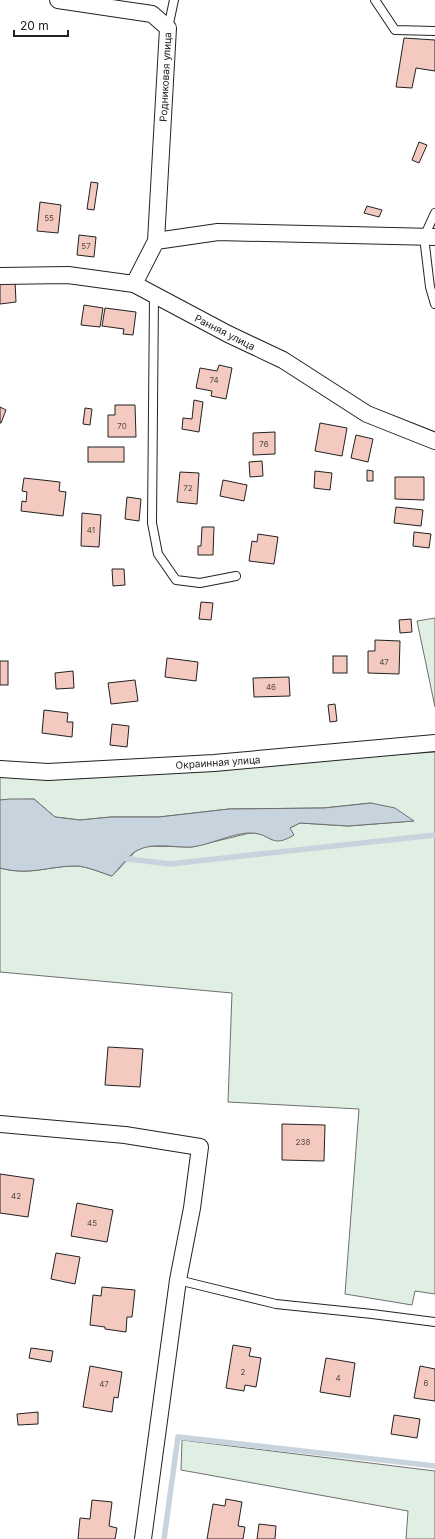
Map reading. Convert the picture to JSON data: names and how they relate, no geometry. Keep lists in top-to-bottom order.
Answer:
{
  "streets": {
    "street": ["Родниковая улица", "Ранняя улица", "Окраинная улица"]
  },
  "house_numbers": [
    "55",
    "57",
    "74",
    "70",
    "76",
    "72",
    "41",
    "47",
    "46",
    "238",
    "42",
    "45",
    "2",
    "4",
    "6",
    "47"
  ],
  "scale_bar": "20 m"
}
